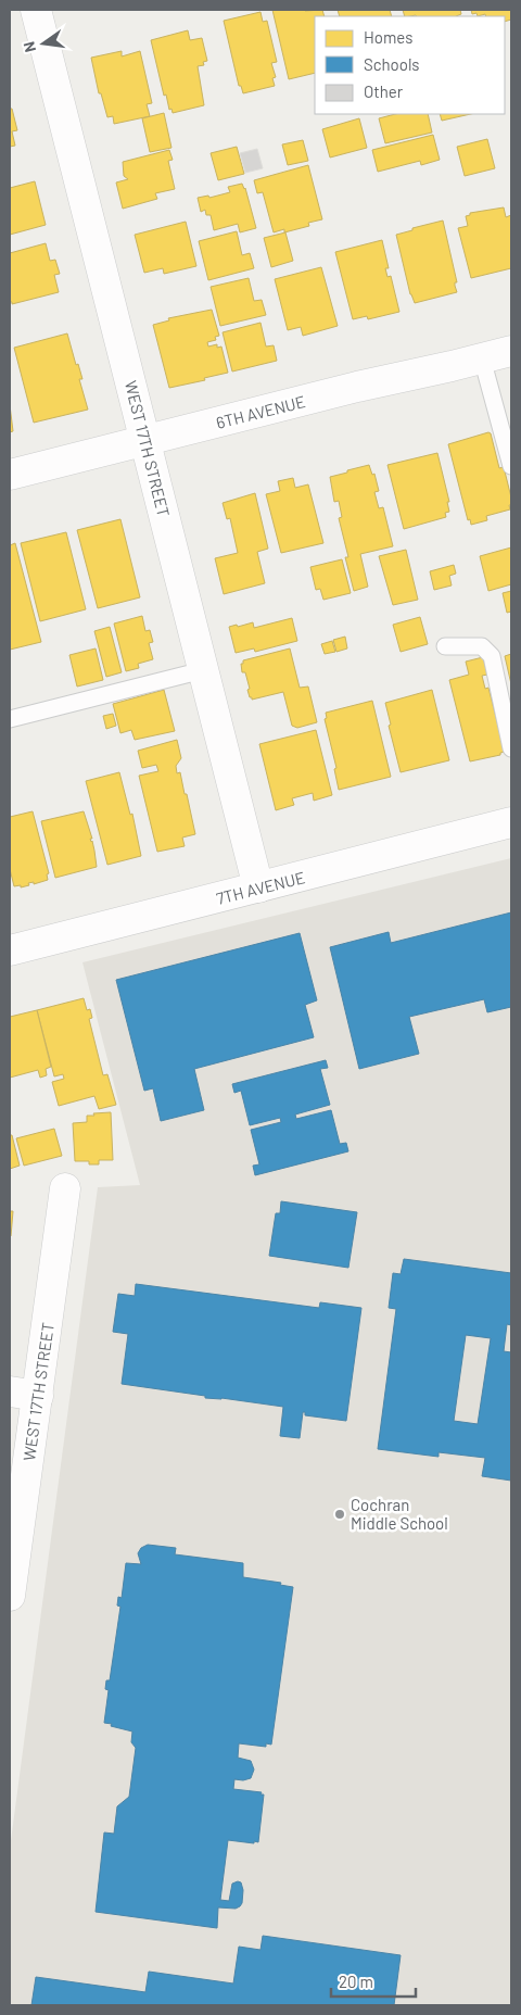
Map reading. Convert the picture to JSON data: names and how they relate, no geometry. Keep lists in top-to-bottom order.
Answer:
{
  "streets": {
    "street": ["6TH AVENUE", "WEST 17TH STREET", "7TH AVENUE"]
  },
  "crossings": [
    ["6TH AVENUE", "WEST 17TH STREET"],
    ["WEST 17TH STREET", "7TH AVENUE"]
  ],
  "places": ["Cochran Middle School"],
  "legend": ["Homes", "Schools", "Other"],
  "scale_bar": "20 m",
  "north": "left"
}
